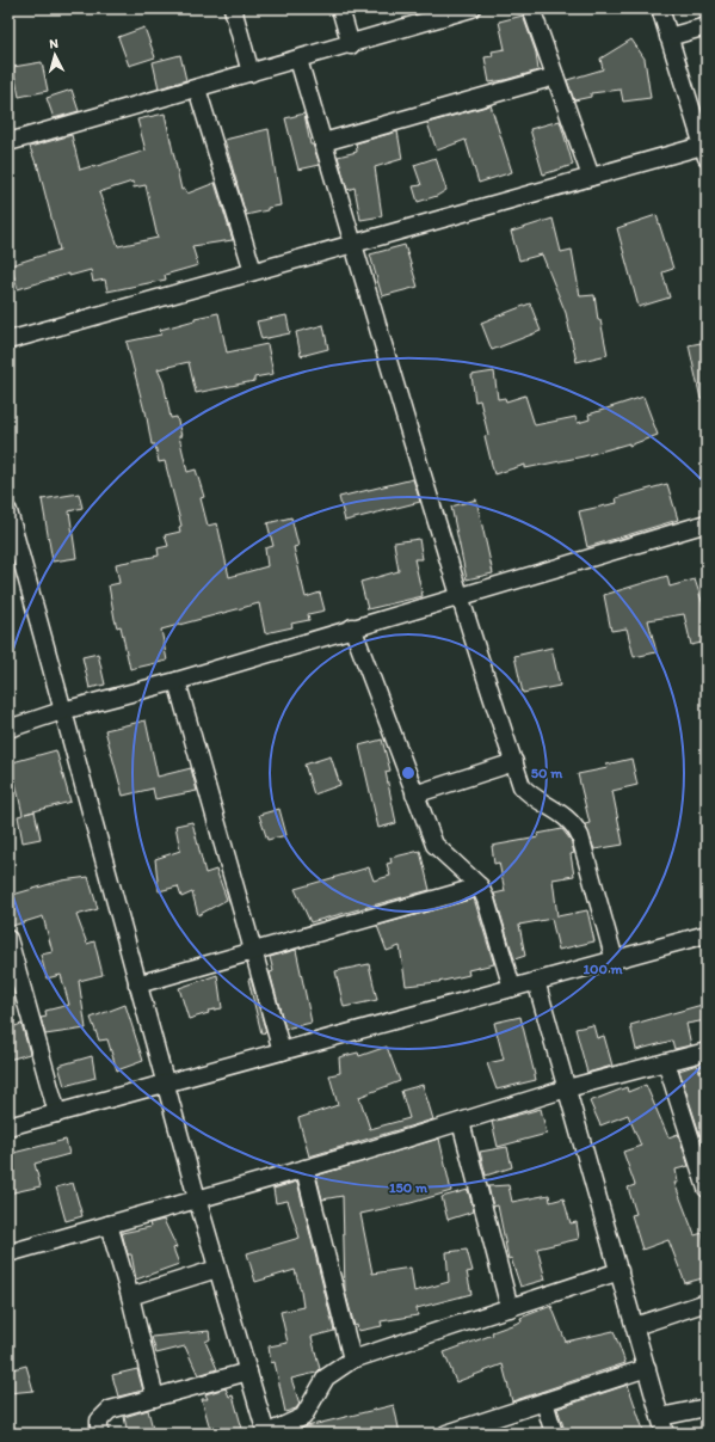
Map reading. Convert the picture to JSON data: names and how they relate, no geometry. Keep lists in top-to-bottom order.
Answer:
{
  "north": "top",
  "rings": ["50 m", "100 m", "150 m"]
}
